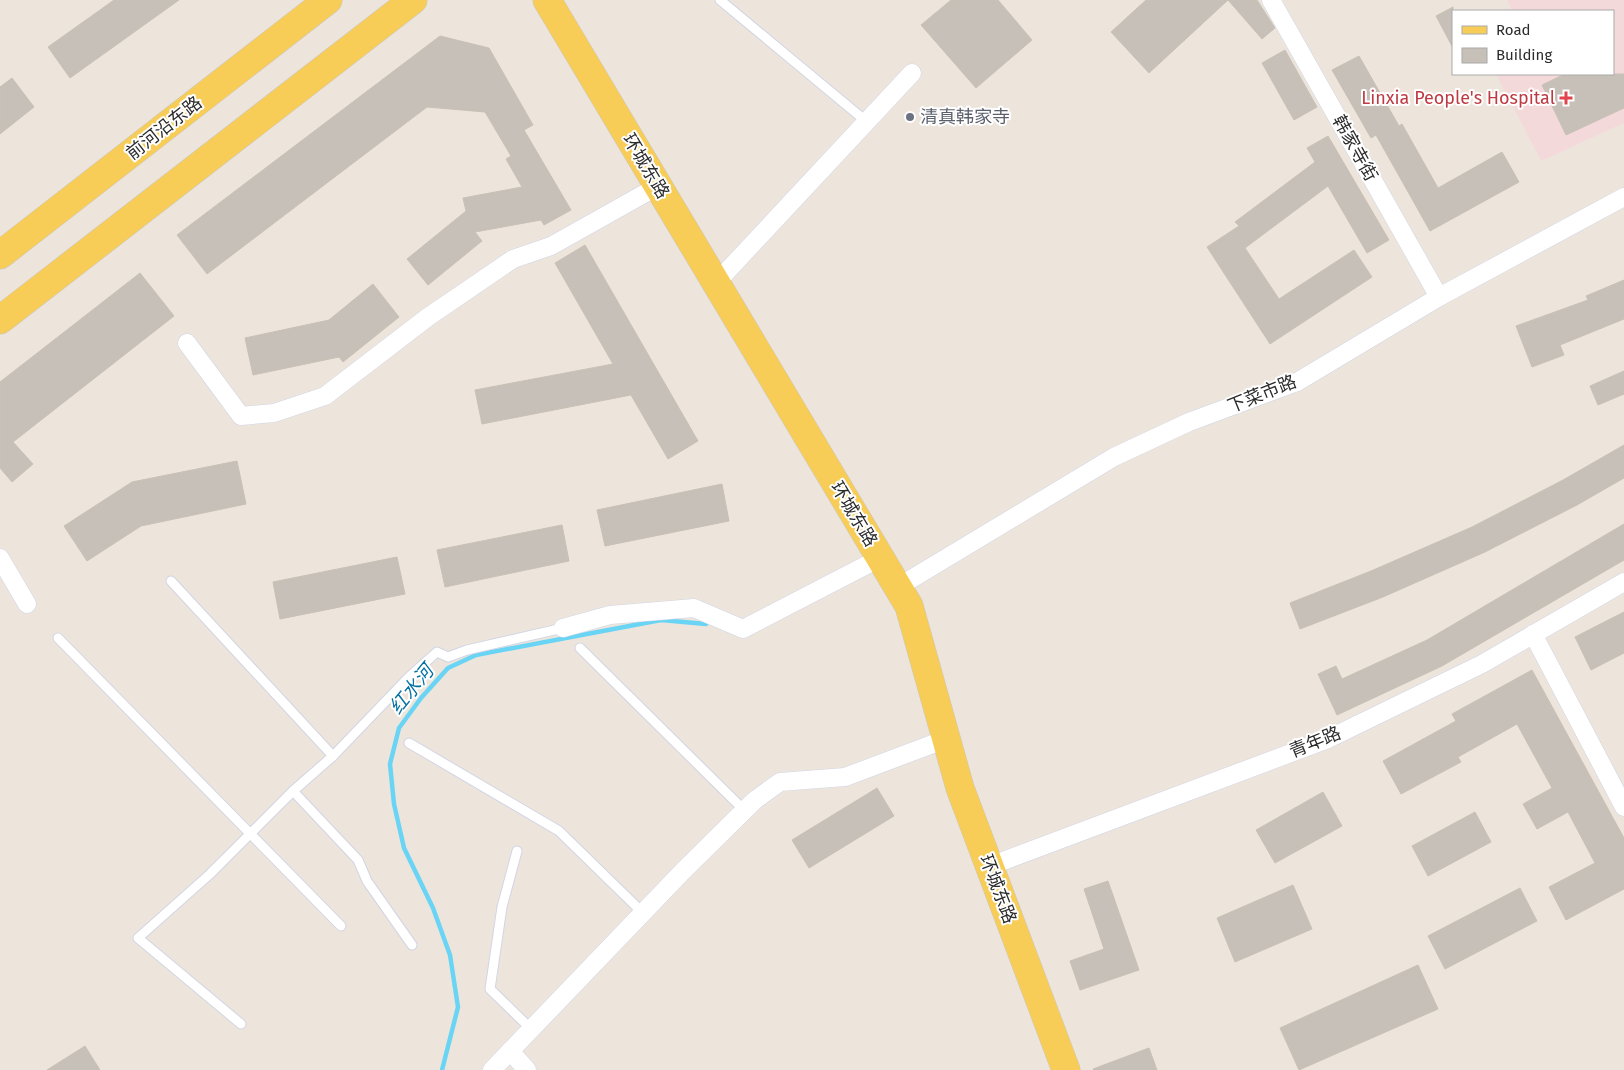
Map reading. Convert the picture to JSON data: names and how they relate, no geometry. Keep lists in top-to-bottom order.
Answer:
{
  "streets": {
    "main road": ["前河沿东路", "环城东路"],
    "street": ["韩家寺街", "下菜市路", "青年路"]
  },
  "crossings": [
    ["韩家寺街", "下菜市路"],
    ["环城东路", "下菜市路"],
    ["环城东路", "青年路"]
  ],
  "water": ["红水河"],
  "places": {
    "health": ["Linxia People's Hospital"],
    "other": ["清真韩家寺"]
  },
  "legend": ["Road", "Building"]
}
